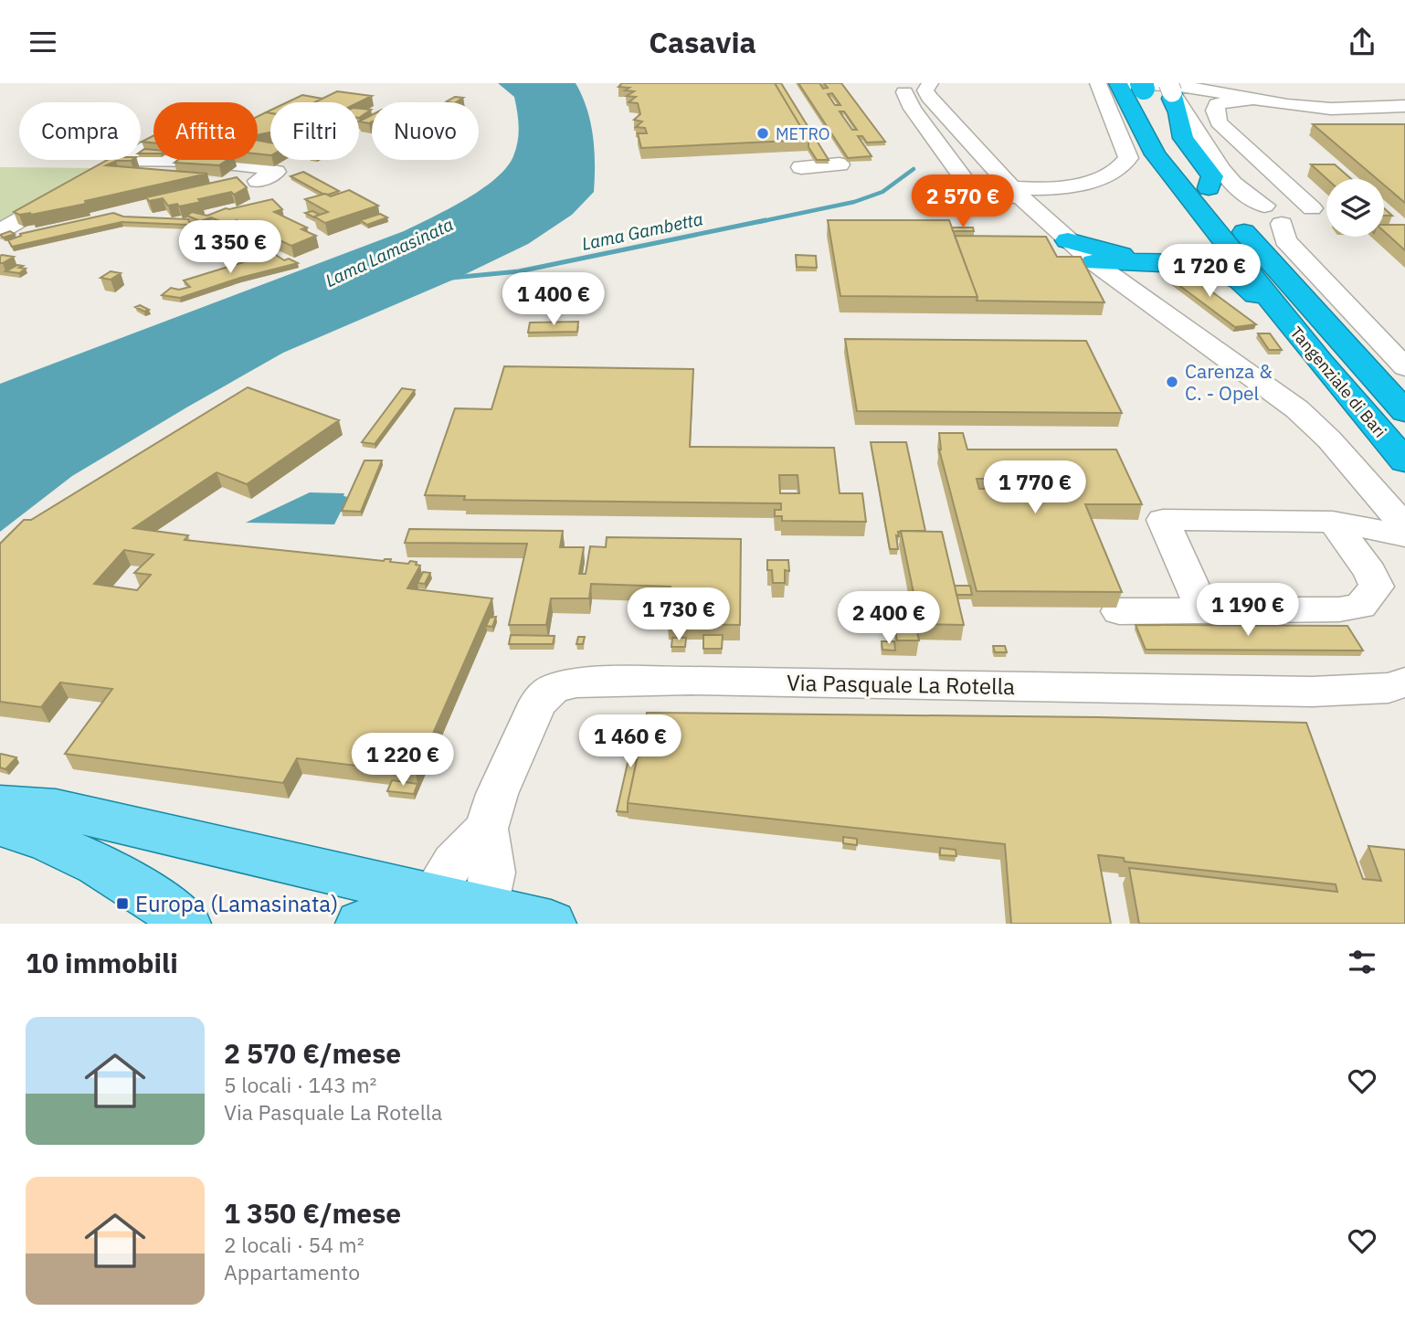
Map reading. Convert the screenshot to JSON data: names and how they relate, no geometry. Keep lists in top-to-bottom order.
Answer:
{
  "streets": {
    "highway": ["Tangenziale di Bari"],
    "street": ["Via Pasquale La Rotella"]
  },
  "water": ["Lama Gambetta", "Lama Lamasinata"],
  "places": {
    "other": ["METRO", "Carenza & C. - Opel"],
    "transit": ["Europa (Lamasinata)"]
  },
  "page": {
    "header": "Casavia",
    "chip": [
      "Compra",
      "Affitta",
      "Filtri",
      "Nuovo"
    ],
    "price": [
      "2 570 €",
      "1 350 €",
      "1 720 €",
      "1 400 €",
      "1 770 €",
      "1 190 €",
      "1 730 €",
      "2 400 €",
      "1 460 €",
      "1 220 €"
    ],
    "heading": "10 immobili",
    "list": [
      {
        "name": "2 570 €/mese",
        "note": "5 locali · 143 m² · Via Pasquale La Rotella"
      },
      {
        "name": "1 350 €/mese",
        "note": "2 locali · 54 m² · Appartamento"
      }
    ]
  }
}
